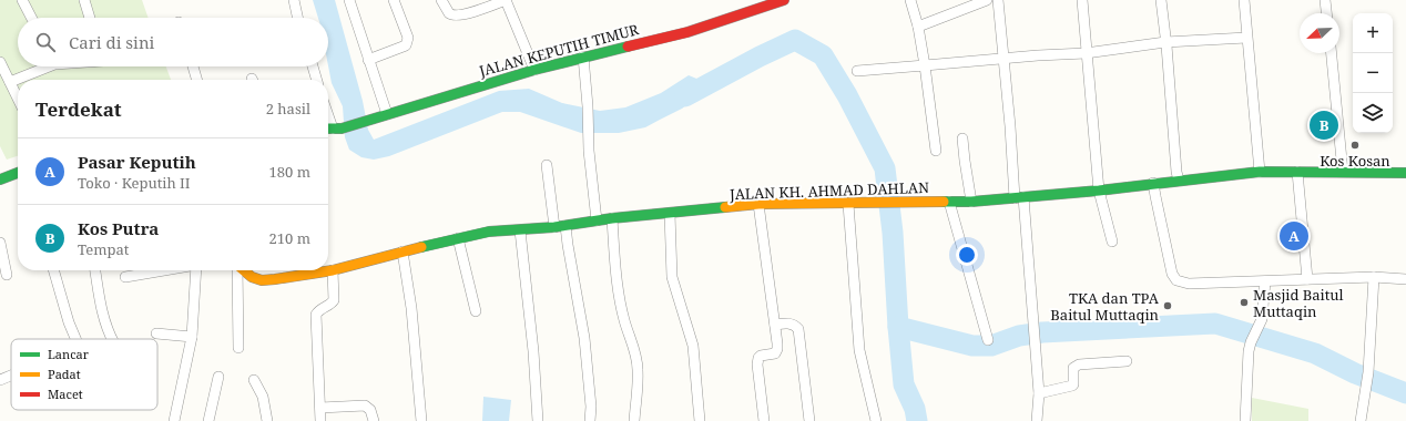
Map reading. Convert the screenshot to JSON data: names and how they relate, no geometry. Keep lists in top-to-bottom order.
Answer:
{
  "streets": {
    "street": ["JALAN KEPUTIH TIMUR", "JALAN KH. AHMAD DAHLAN"]
  },
  "places": ["Kos Kosan", "Masjid Baitul Muttaqin", "TKA dan TPA Baitul Muttaqin"],
  "legend": ["Lancar", "Padat", "Macet"],
  "north": "bottom left",
  "page": {
    "map_buttons": ["+", "−"],
    "search": "Cari di sini",
    "heading": ["Terdekat", "2 hasil"],
    "pins": ["B", "A"],
    "list": [
      {
        "mark": "A",
        "name": "Pasar Keputih",
        "note": "Toko · Keputih II",
        "value": "180 m"
      },
      {
        "mark": "B",
        "name": "Kos Putra",
        "note": "Tempat",
        "value": "210 m"
      }
    ]
  }
}
